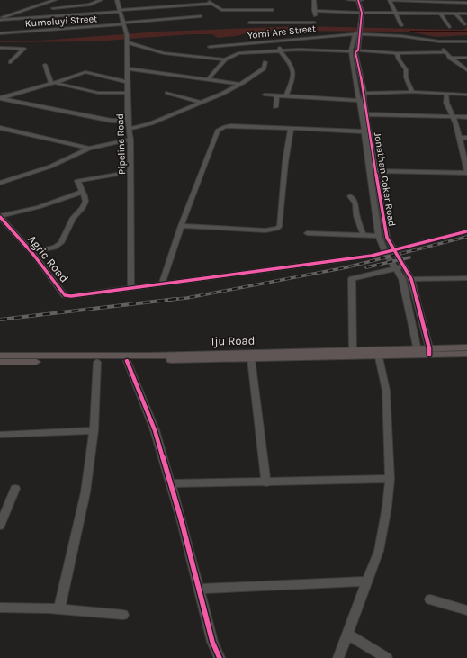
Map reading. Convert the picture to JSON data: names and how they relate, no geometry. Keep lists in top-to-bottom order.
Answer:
{
  "streets": {
    "main road": ["Iju Road"],
    "street": [
      "Kumoluyi Street",
      "Yomi Are Street",
      "Pipeline Road",
      "Jonathan Coker Road",
      "Agric Road"
    ]
  },
  "crossings": [
    ["Kumoluyi Street", "Pipeline Road"],
    ["Yomi Are Street", "Jonathan Coker Road"],
    ["Pipeline Road", "Agric Road"],
    ["Jonathan Coker Road", "Iju Road"]
  ]
}
